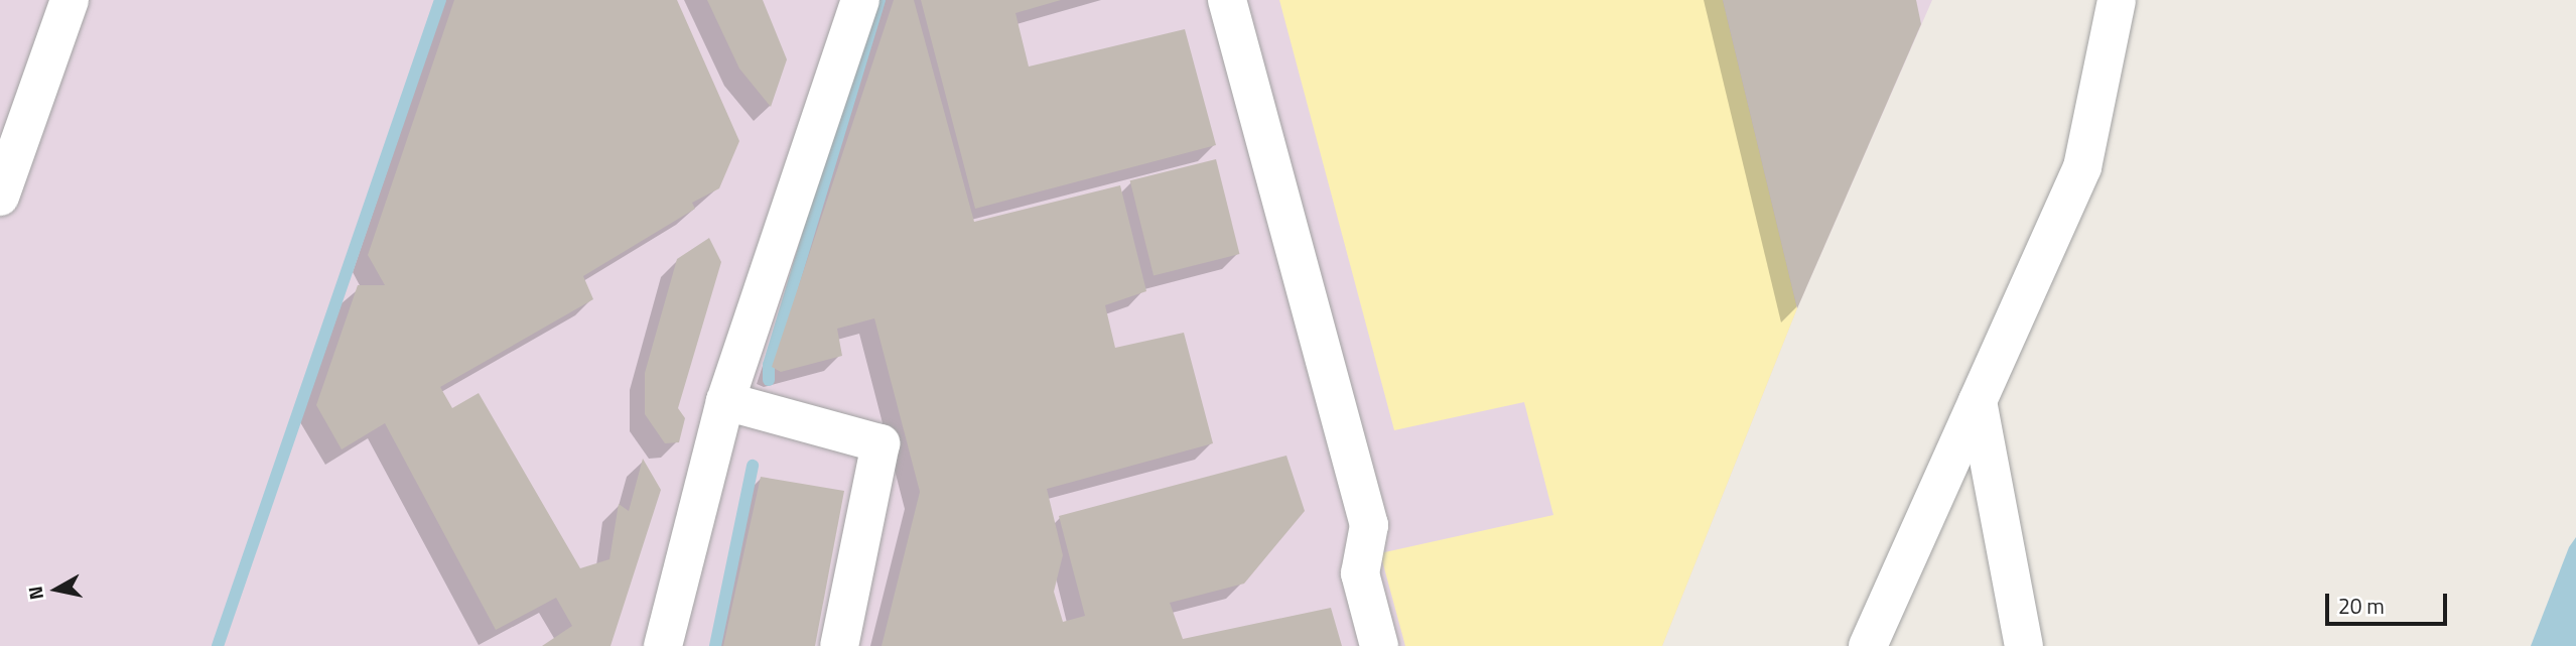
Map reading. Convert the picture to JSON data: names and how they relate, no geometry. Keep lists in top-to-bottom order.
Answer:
{
  "scale_bar": "20 m",
  "north": "left"
}
